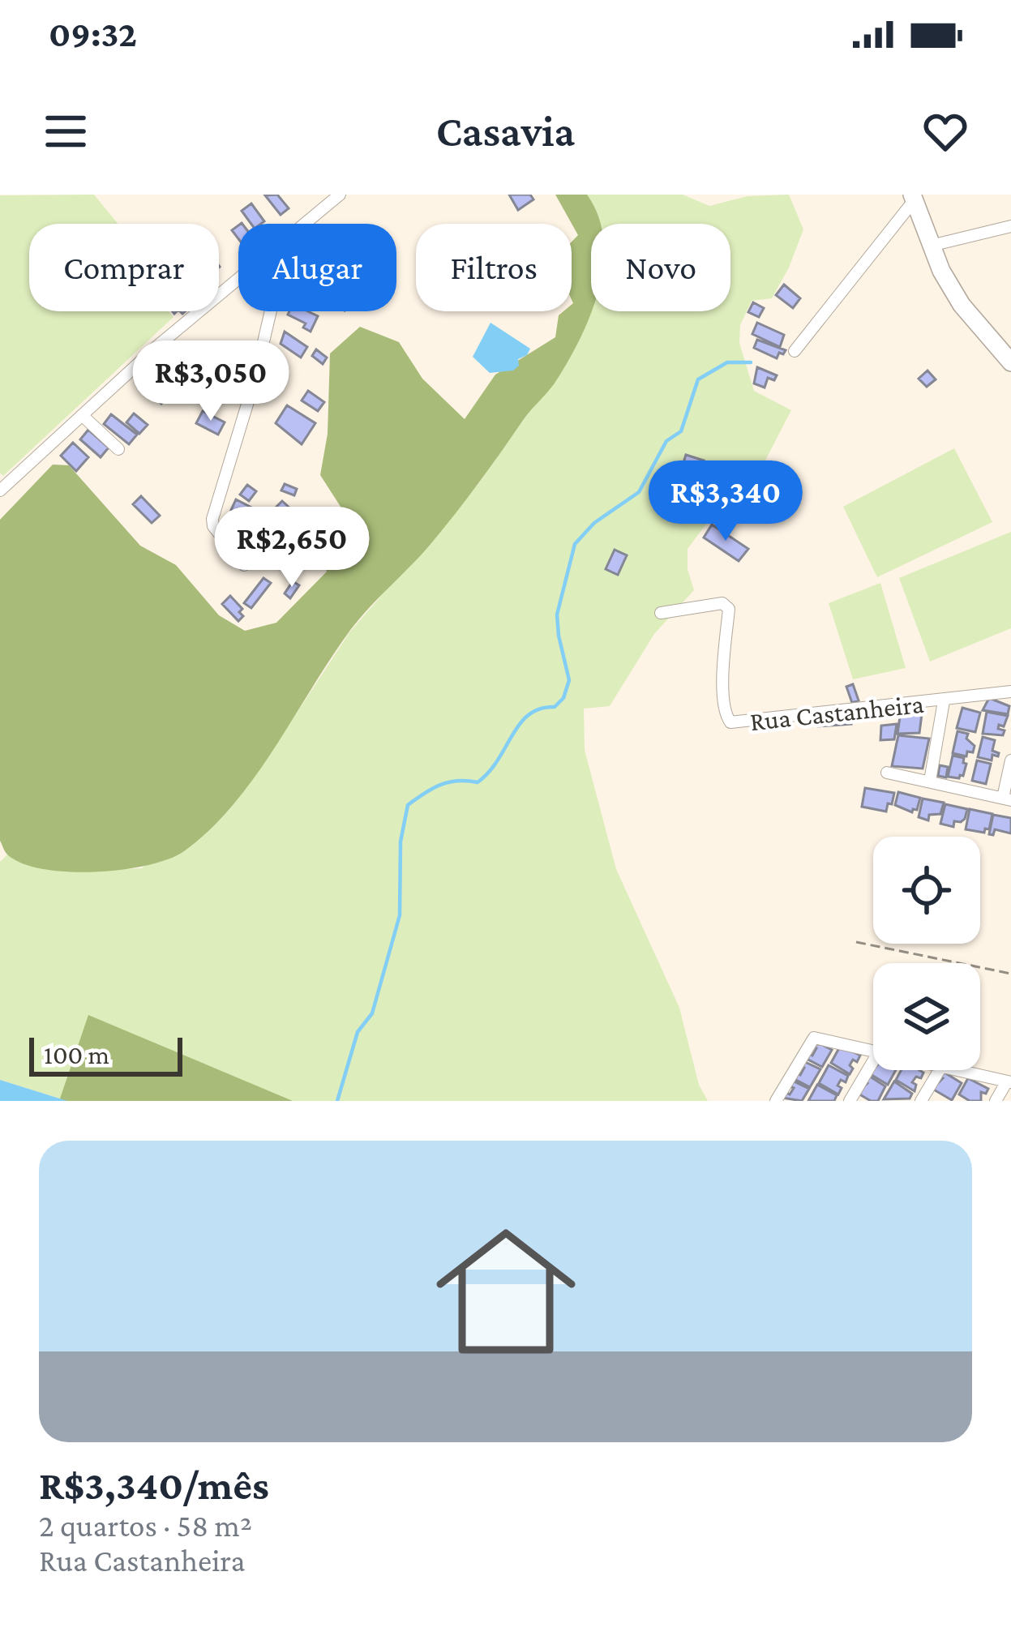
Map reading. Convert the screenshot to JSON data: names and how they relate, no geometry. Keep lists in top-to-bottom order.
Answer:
{
  "streets": {
    "street": ["Rua Castanheira"]
  },
  "scale_bar": "100 m",
  "page": {
    "status": "09:32",
    "header": "Casavia",
    "chip": [
      "Comprar",
      "Alugar",
      "Filtros",
      "Novo"
    ],
    "price": ["R$3,050", "R$3,340", "R$2,650"],
    "scale": "100 m",
    "list": [
      {
        "name": "R$3,340/mês",
        "note": "2 quartos · 58 m² · Rua Castanheira"
      }
    ]
  }
}
